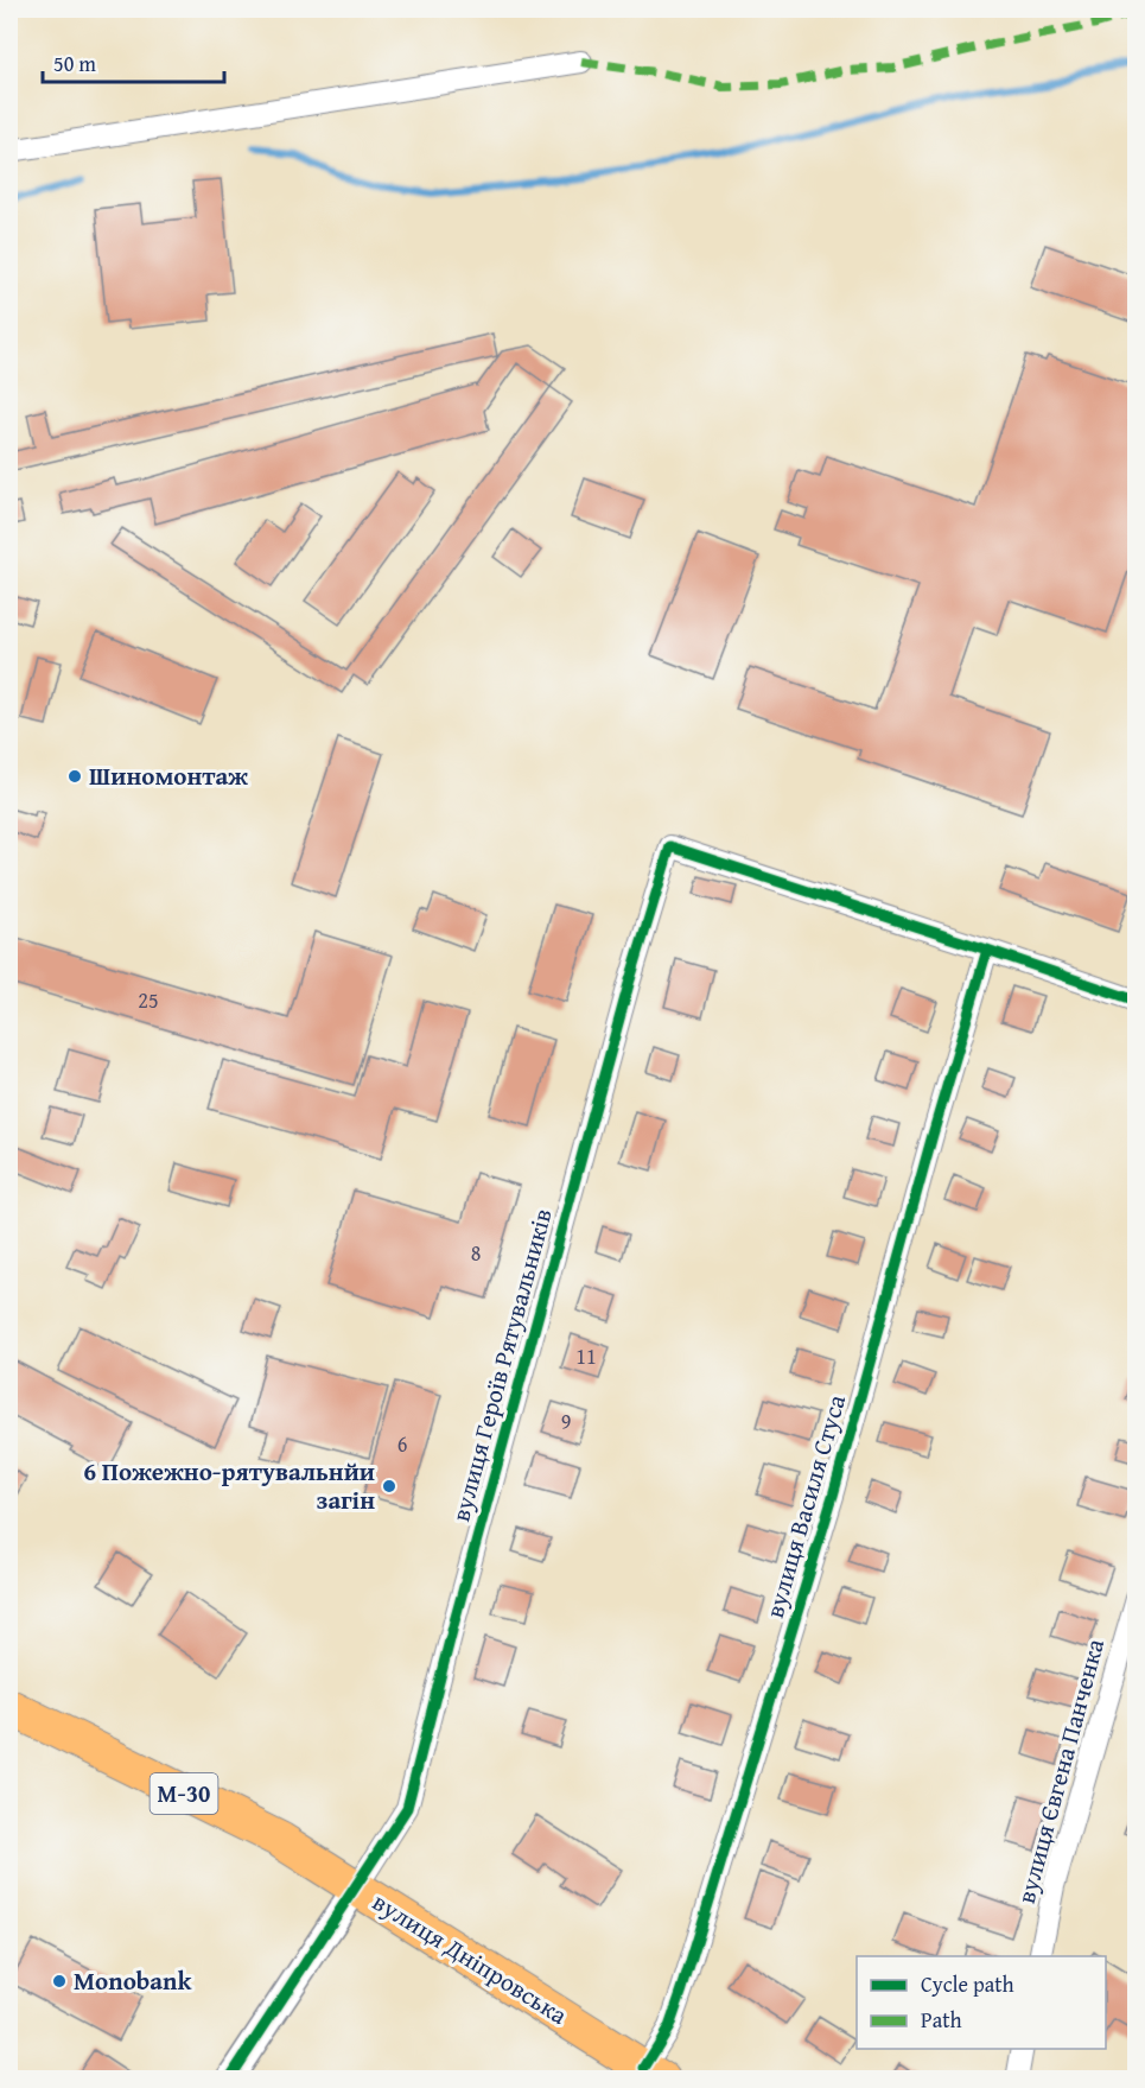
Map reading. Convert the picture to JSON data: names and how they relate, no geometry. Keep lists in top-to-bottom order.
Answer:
{
  "streets": {
    "highway": ["М-30", "вулиця Дніпровська"],
    "street": ["вулиця Героїв Рятувальників", "вулиця Василя Стуса", "вулиця Євгена Панченка"]
  },
  "crossings": [
    ["вулиця Героїв Рятувальників", "вулиця Василя Стуса"],
    ["вулиця Героїв Рятувальників", "вулиця Дніпровська"],
    ["вулиця Василя Стуса", "вулиця Дніпровська"]
  ],
  "places": ["Шиномонтаж", "6 Пожежно-рятувальнйи загін", "Monobank"],
  "house_numbers": [
    "25",
    "8",
    "11",
    "9",
    "6"
  ],
  "legend": ["Cycle path", "Path"],
  "scale_bar": "50 m"
}
